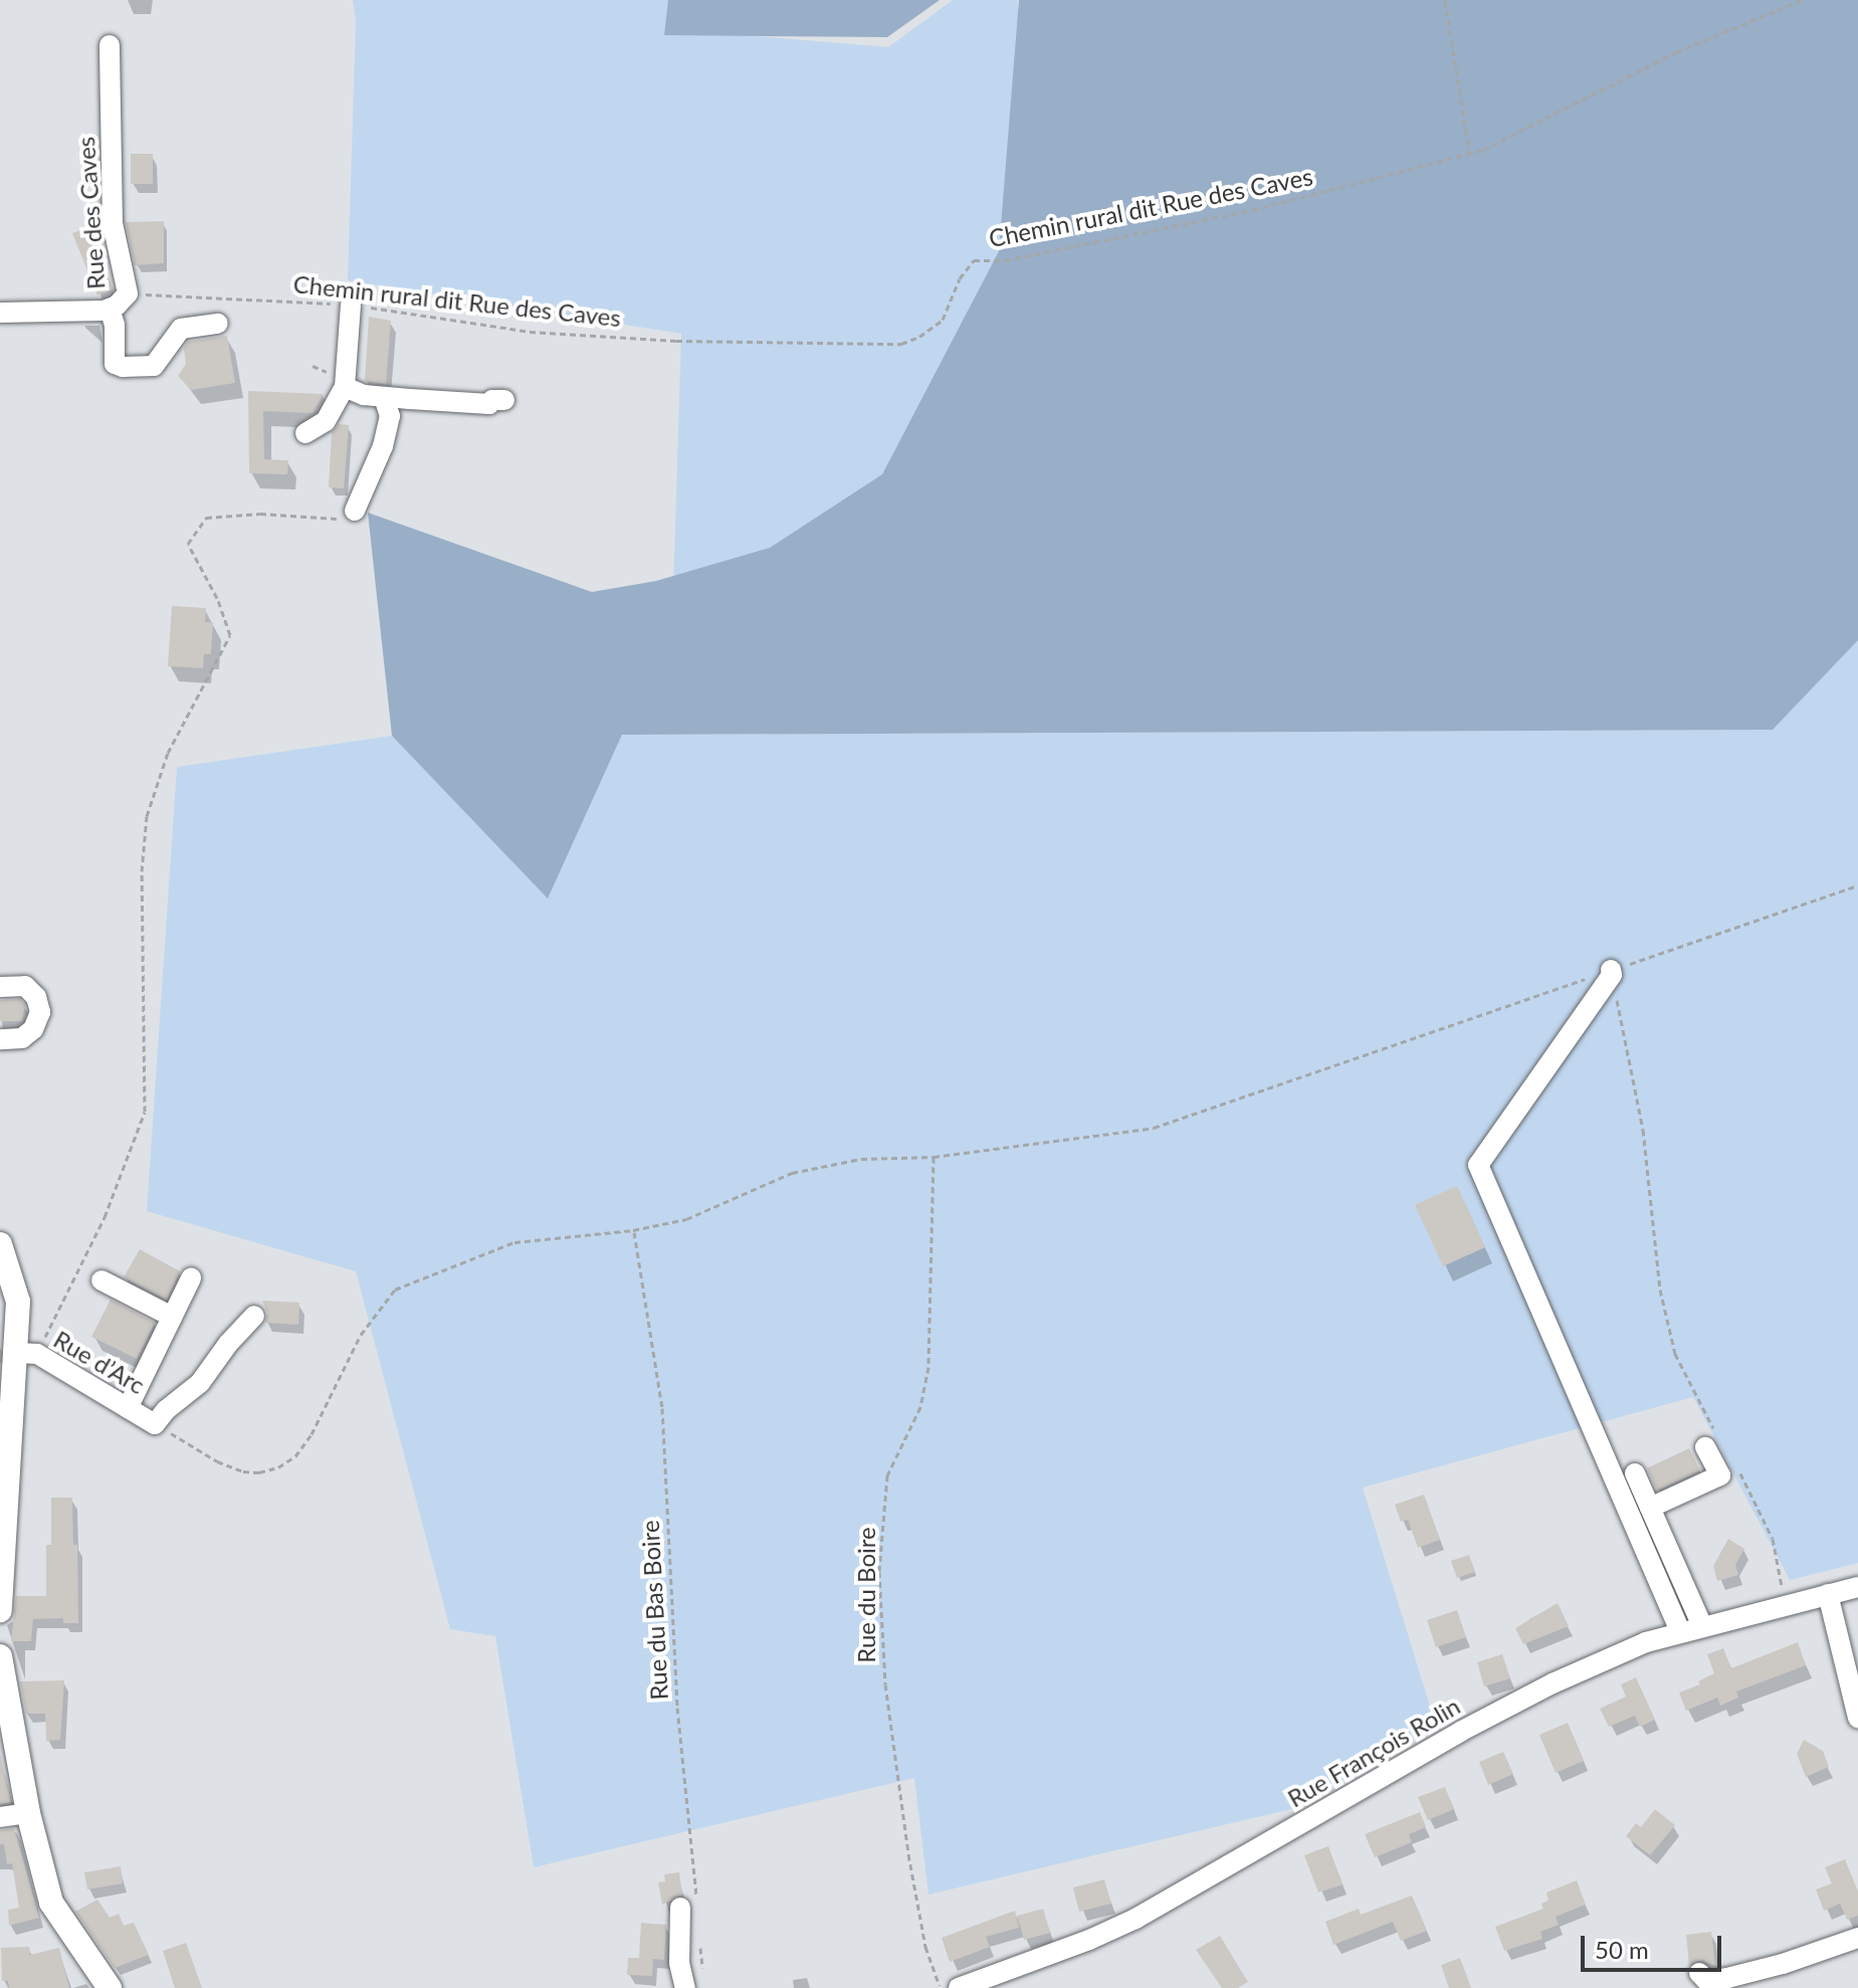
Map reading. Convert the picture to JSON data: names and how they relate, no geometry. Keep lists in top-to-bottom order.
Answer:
{
  "streets": {
    "street": ["Rue des Caves", "Rue d’Arc", "Rue François Rolin"],
    "path": ["Chemin rural dit Rue des Caves", "Rue du Boire", "Rue du Bas Boire"]
  },
  "crossings": [
    ["Chemin rural dit Rue des Caves", "Rue des Caves"]
  ],
  "scale_bar": "50 m"
}
